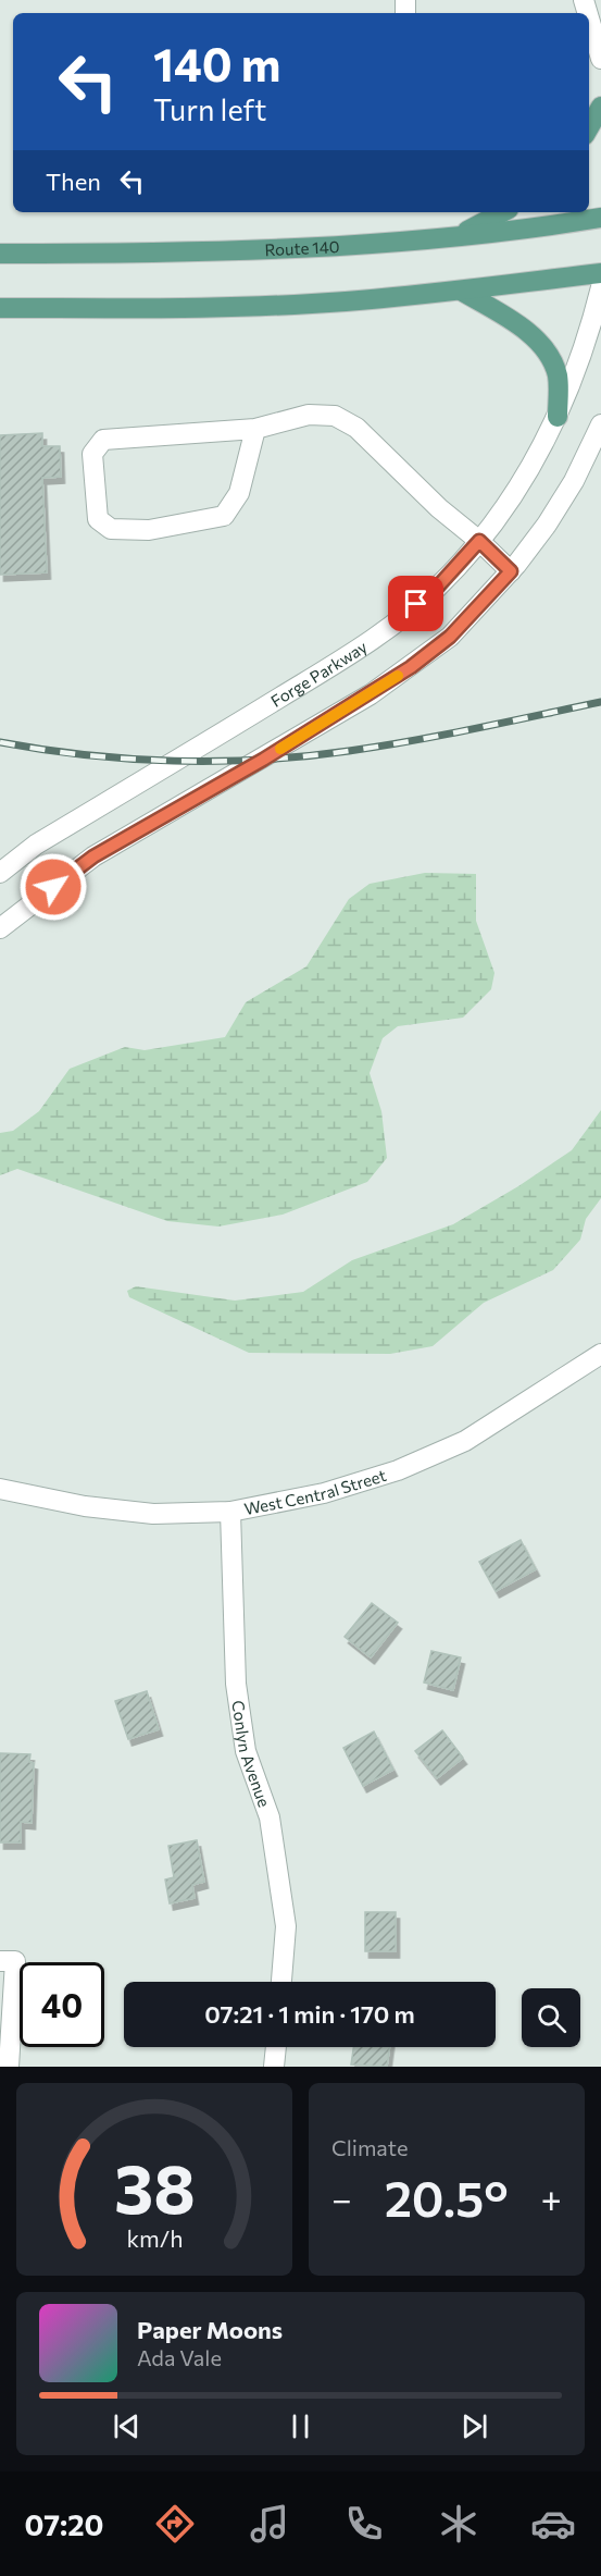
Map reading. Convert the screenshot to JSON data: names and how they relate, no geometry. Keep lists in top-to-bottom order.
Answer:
{
  "streets": {
    "main road": ["Route 140"],
    "street": ["Forge Parkway", "West Central Street", "Conlyn Avenue"]
  },
  "crossings": [
    ["West Central Street", "Conlyn Avenue"]
  ],
  "page": {
    "turn": ["140 m", "Turn left"],
    "then": "Then",
    "limit": "40",
    "trip": "07:21 · 1 min · 170 m",
    "tile": "Climate",
    "heat": ["−", "20.5°", "+"],
    "song": ["Paper Moons", "Ada Vale"],
    "tabs": "07:20",
    "gauge": ["38", "km/h"]
  }
}
